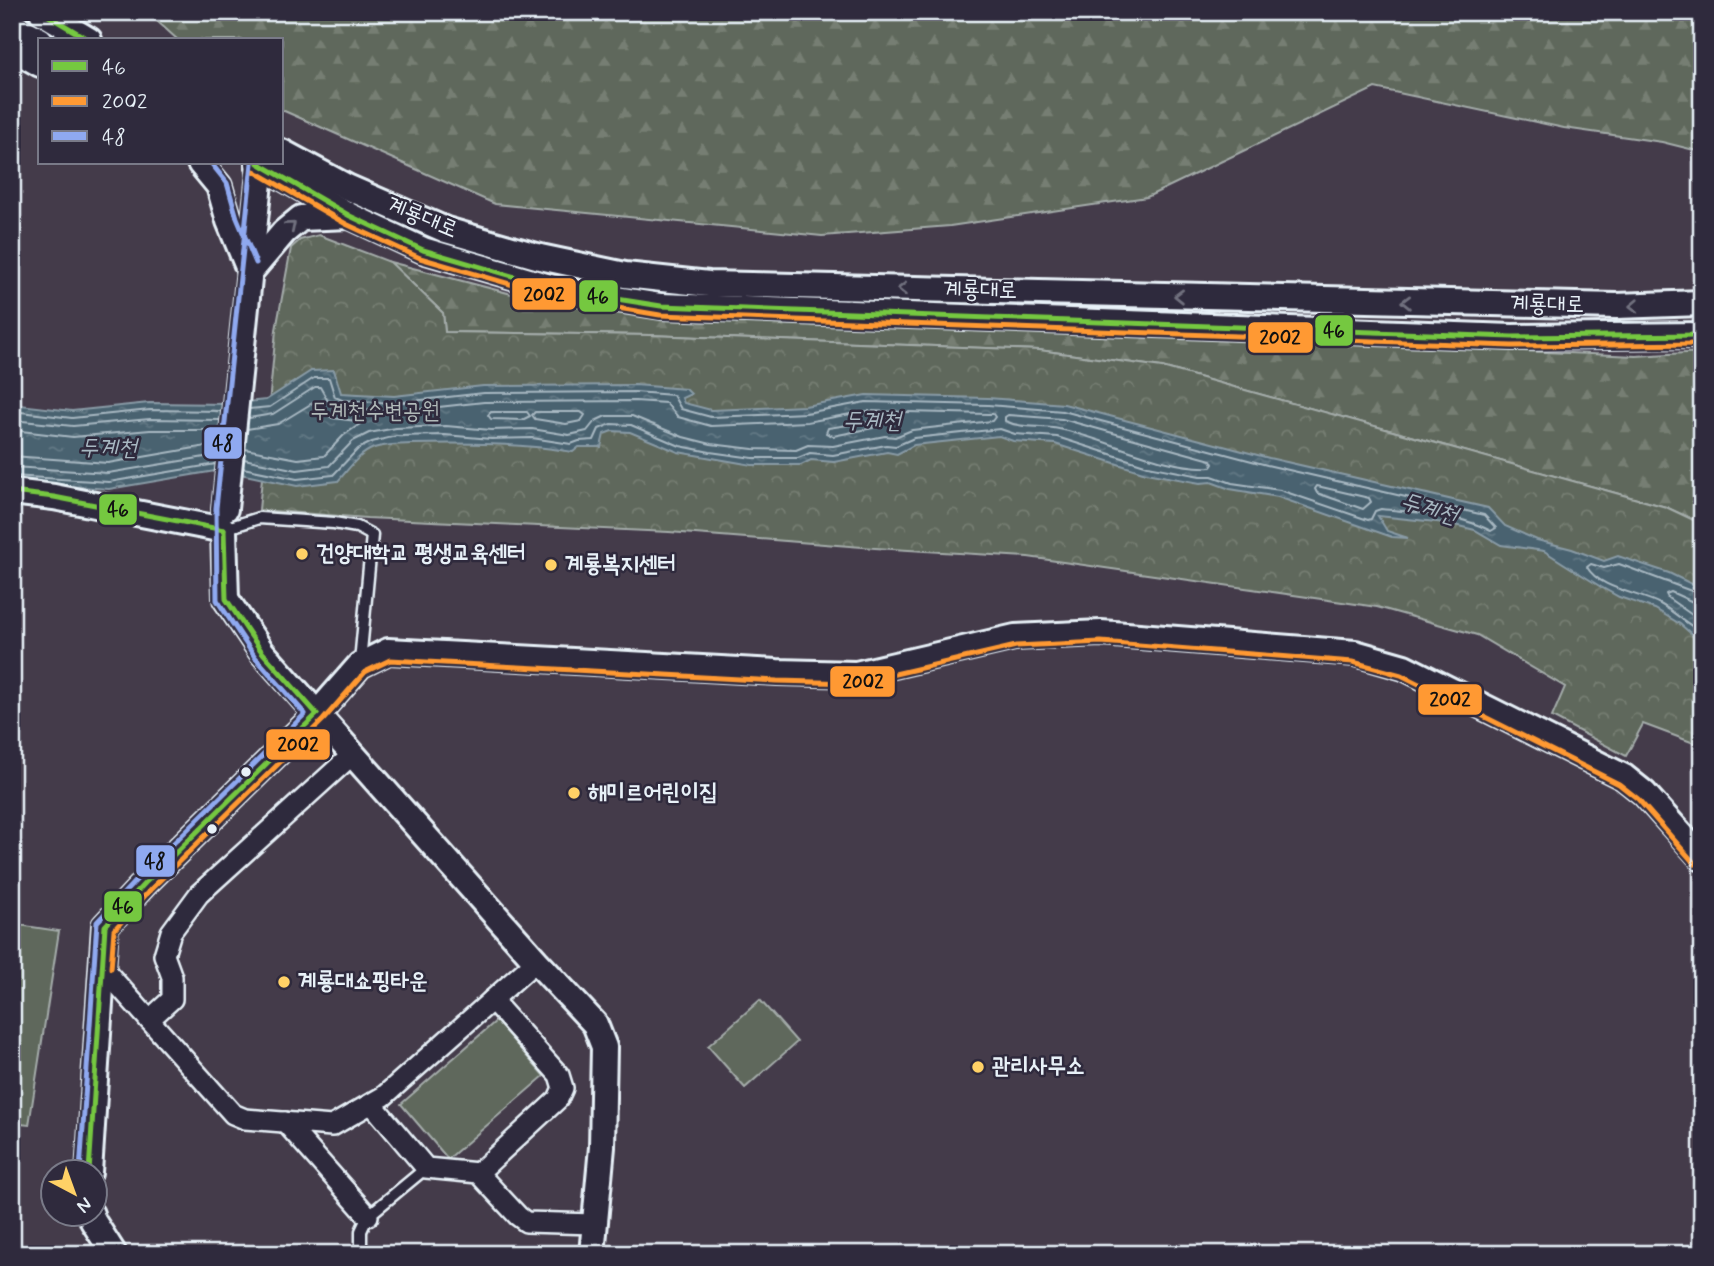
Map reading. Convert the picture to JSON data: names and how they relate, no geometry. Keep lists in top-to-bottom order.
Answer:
{
  "streets": {
    "street": ["계룡대로"]
  },
  "water": ["두계천"],
  "parks": ["두계천수변공원"],
  "places": [
    "건양대학교 평생교육센터",
    "계룡복지센터",
    "해미르어린이집",
    "계룡대쇼핑타운",
    "관리사무소"
  ],
  "lines": ["transit line 46", "transit line 48", "transit line 2002"],
  "legend": ["46", "2002", "48"],
  "north": "bottom right"
}
